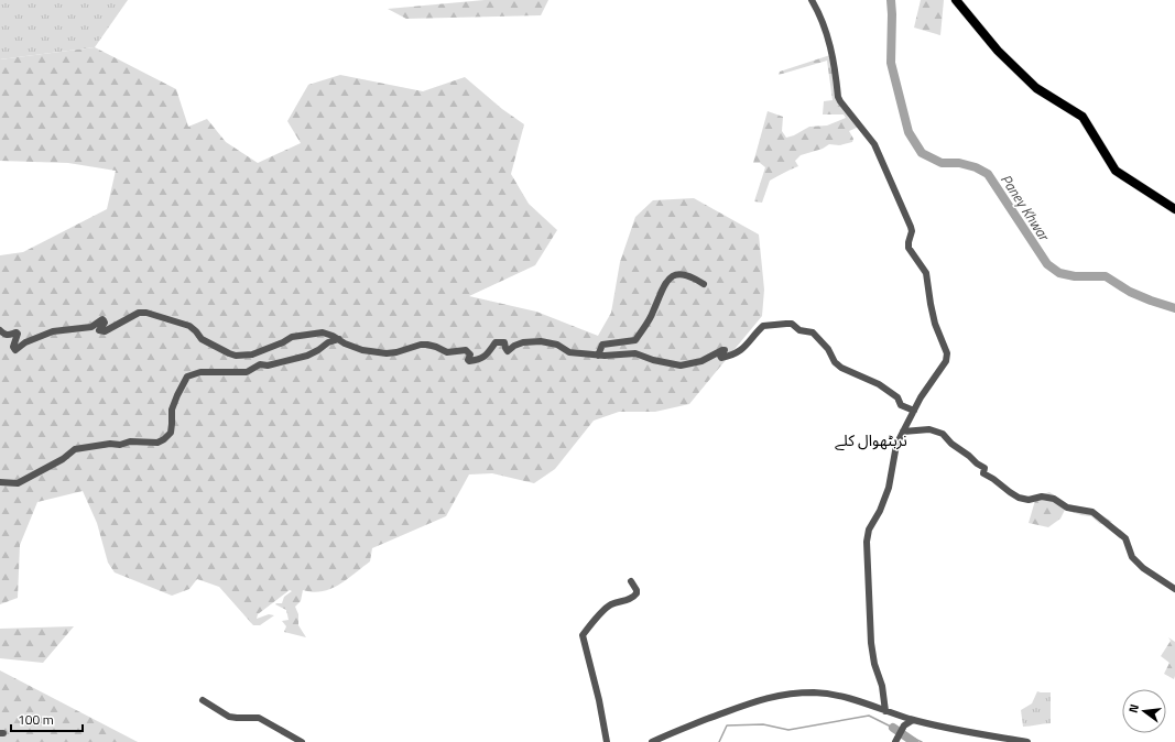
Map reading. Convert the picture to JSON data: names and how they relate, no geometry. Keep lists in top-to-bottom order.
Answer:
{
  "districts": ["نربٹھوال کلے"],
  "water": ["Paney Khwar"],
  "scale_bar": "100 m",
  "north": "left"
}
